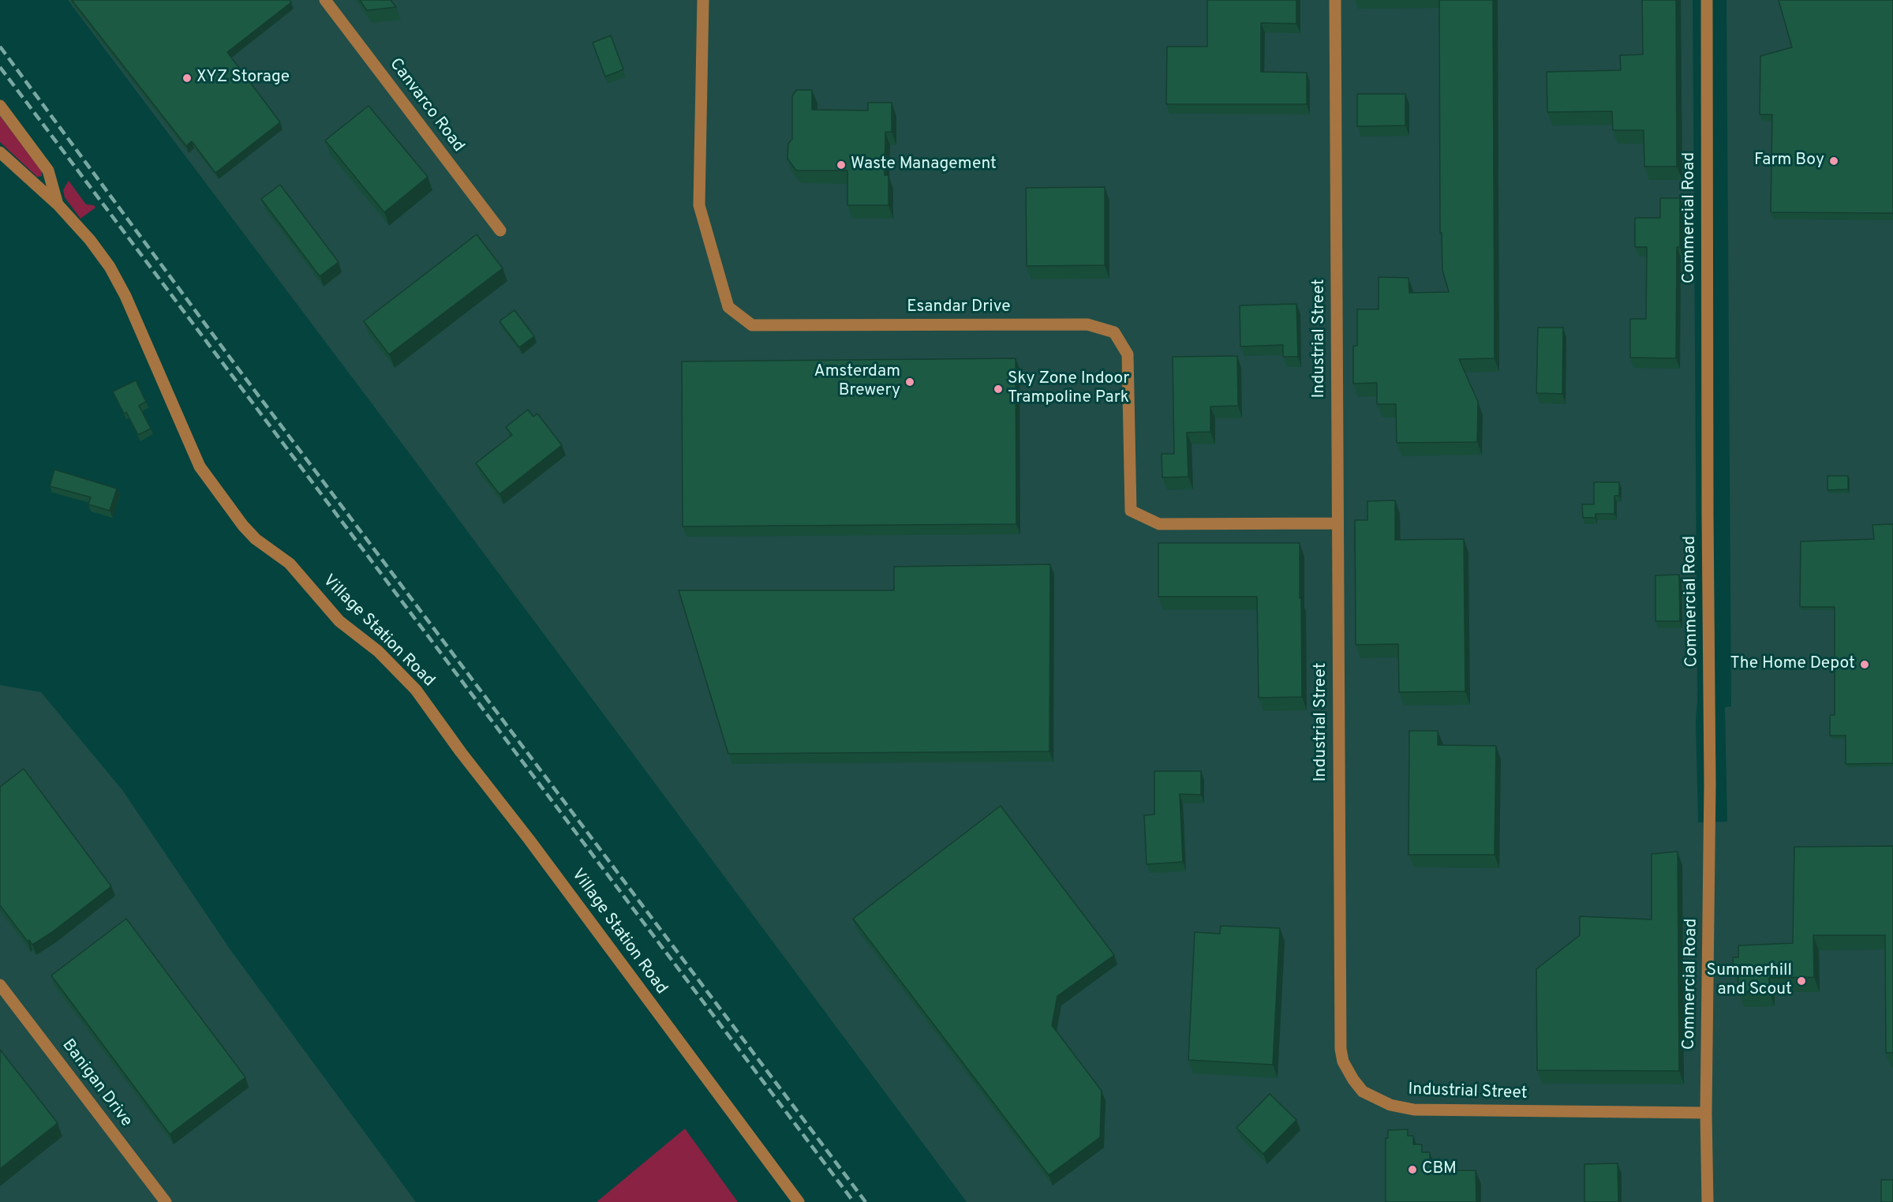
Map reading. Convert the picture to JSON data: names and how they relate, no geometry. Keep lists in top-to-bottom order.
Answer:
{
  "streets": {
    "street": [
      "Canvarco Road",
      "Commercial Road",
      "Esandar Drive",
      "Industrial Street",
      "Village Station Road",
      "Banigan Drive"
    ]
  },
  "crossings": [
    ["Commercial Road", "Industrial Street"],
    ["Esandar Drive", "Industrial Street"]
  ],
  "places": [
    "XYZ Storage",
    "Farm Boy",
    "Waste Management",
    "Amsterdam Brewery",
    "Sky Zone Indoor Trampoline Park",
    "The Home Depot",
    "Summerhill and Scout",
    "CBM"
  ]
}
